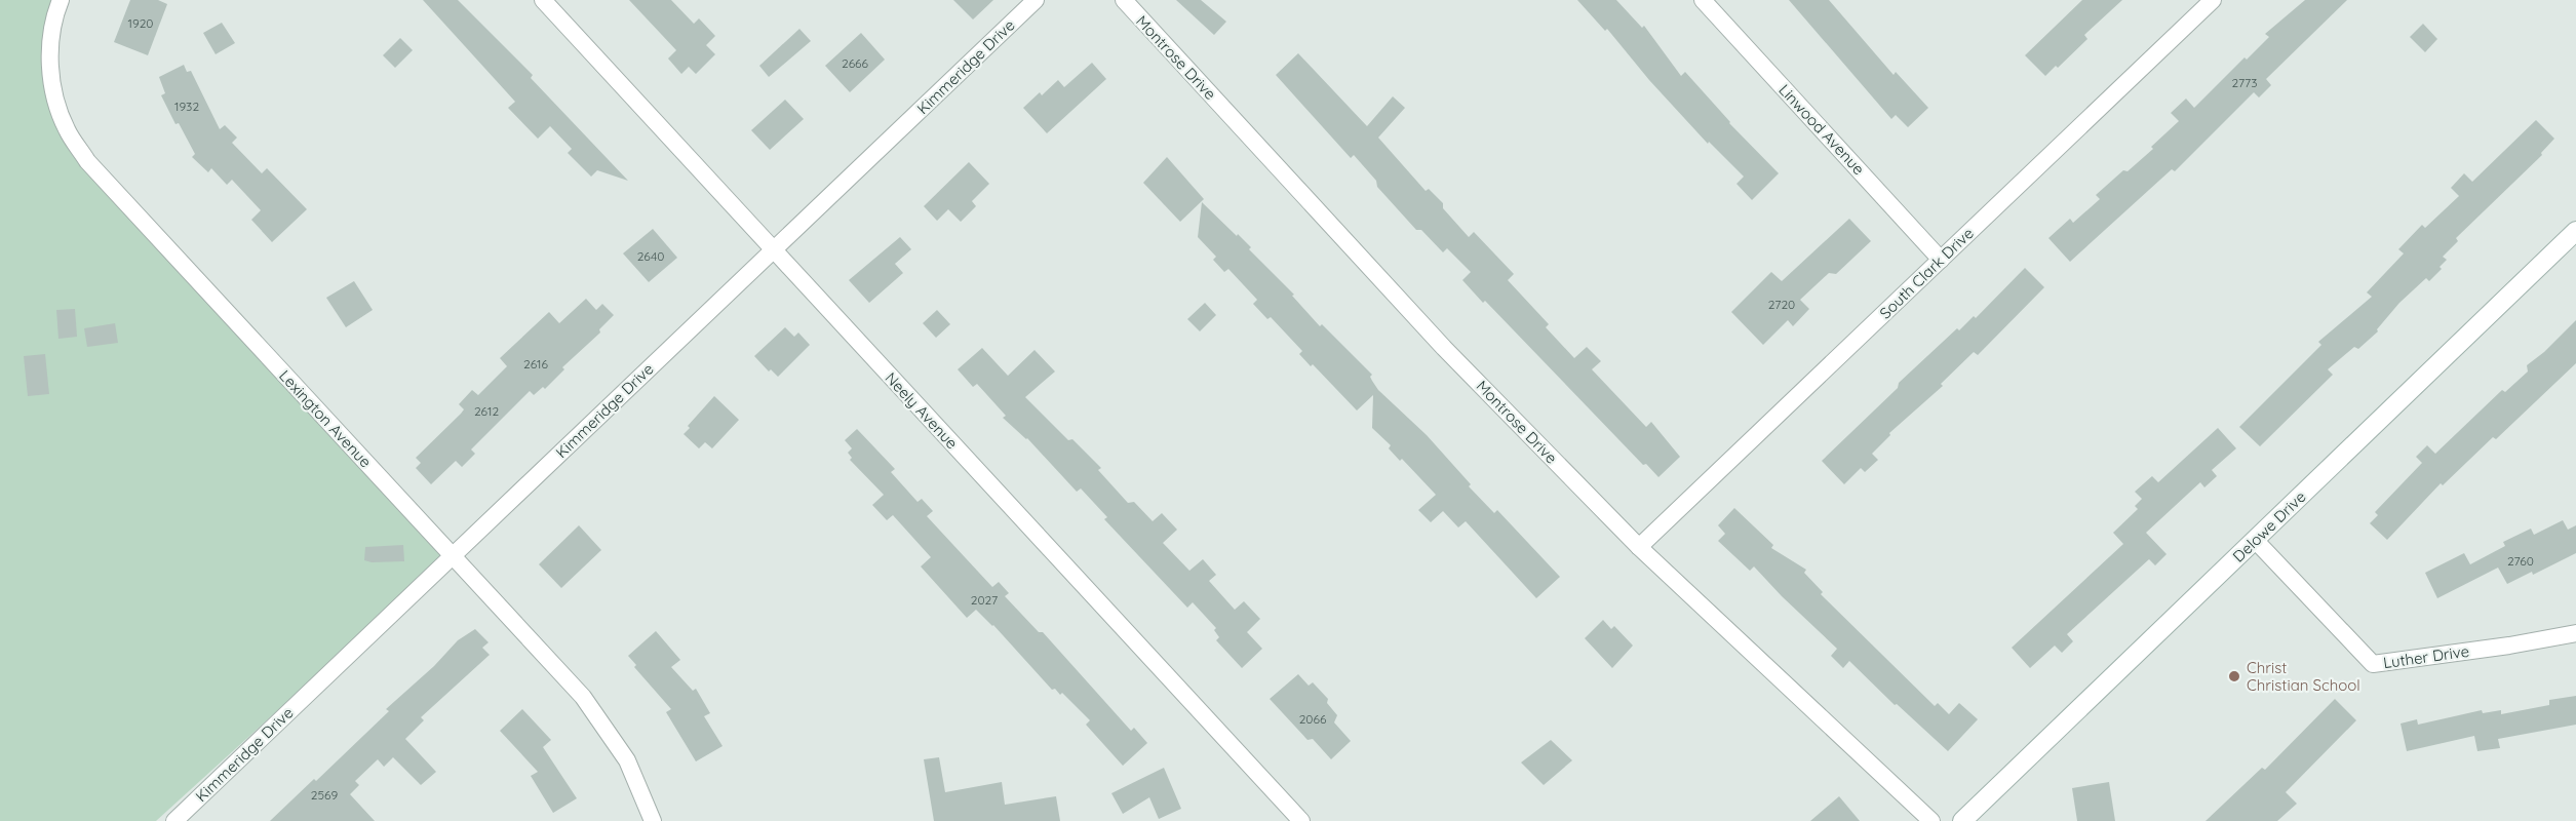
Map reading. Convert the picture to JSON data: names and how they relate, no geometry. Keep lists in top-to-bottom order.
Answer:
{
  "streets": {
    "street": [
      "Montrose Drive",
      "Kimmeridge Drive",
      "Linwood Avenue",
      "South Clark Drive",
      "Neely Avenue",
      "Lexington Avenue",
      "Delowe Drive",
      "Luther Drive"
    ]
  },
  "crossings": [
    ["Montrose Drive", "South Clark Drive"],
    ["Kimmeridge Drive", "Neely Avenue"],
    ["Kimmeridge Drive", "Lexington Avenue"],
    ["Linwood Avenue", "South Clark Drive"],
    ["Delowe Drive", "Luther Drive"]
  ],
  "places": ["Christ Christian School"],
  "house_numbers": [
    "1920",
    "2666",
    "2773",
    "1932",
    "2640",
    "2720",
    "2616",
    "2612",
    "2760",
    "2027",
    "2066",
    "2569"
  ]
}
